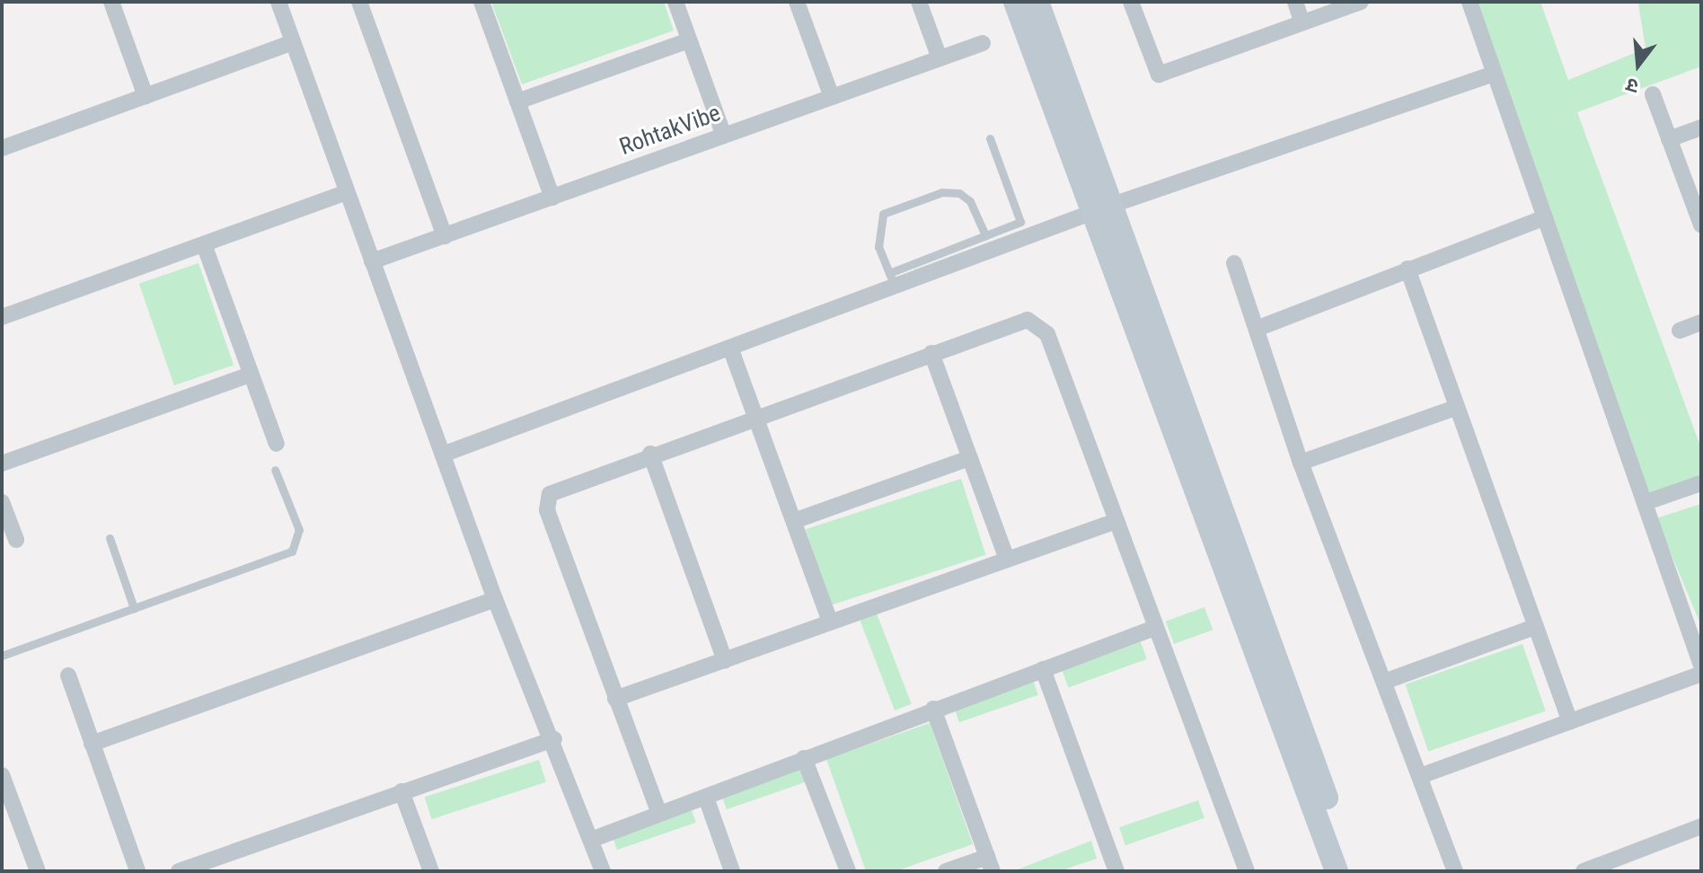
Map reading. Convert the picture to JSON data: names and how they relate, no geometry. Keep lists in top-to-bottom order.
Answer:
{
  "streets": {
    "street": ["RohtakVibe"]
  },
  "north": "bottom"
}
